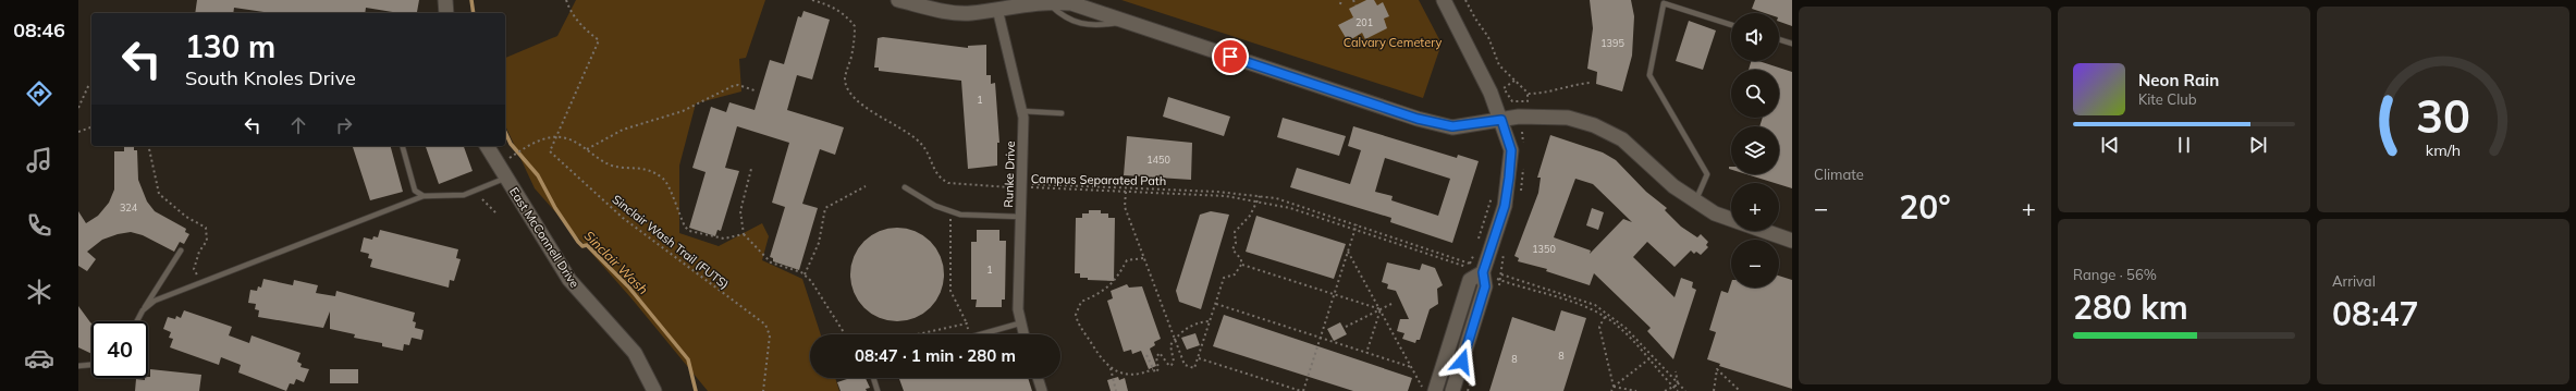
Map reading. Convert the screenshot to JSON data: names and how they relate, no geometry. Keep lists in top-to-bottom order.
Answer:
{
  "streets": {
    "street": ["Runke Drive", "East McConnell Drive"],
    "path": ["Campus Separated Path", "Sinclair Wash Trail (FUTS)"]
  },
  "crossings": [
    ["Runke Drive", "Campus Separated Path"]
  ],
  "water": ["Sinclair Wash"],
  "parks": ["Calvary Cemetery"],
  "house_numbers": [
    "201",
    "1395",
    "1",
    "1450",
    "324",
    "1350",
    "1",
    "8",
    "8"
  ],
  "page": {
    "tabs": "08:46",
    "tile": [
      "Climate",
      ["Range · 56%", "280 km"],
      ["Arrival", "08:47"]
    ],
    "map_buttons": ["+", "−"],
    "turn": ["130 m", "South Knoles Drive"],
    "song": ["Neon Rain", "Kite Club"],
    "heat": ["−", "20°", "+"],
    "limit": "40",
    "trip": "08:47 · 1 min · 280 m",
    "gauge": ["30", "km/h"]
  }
}
